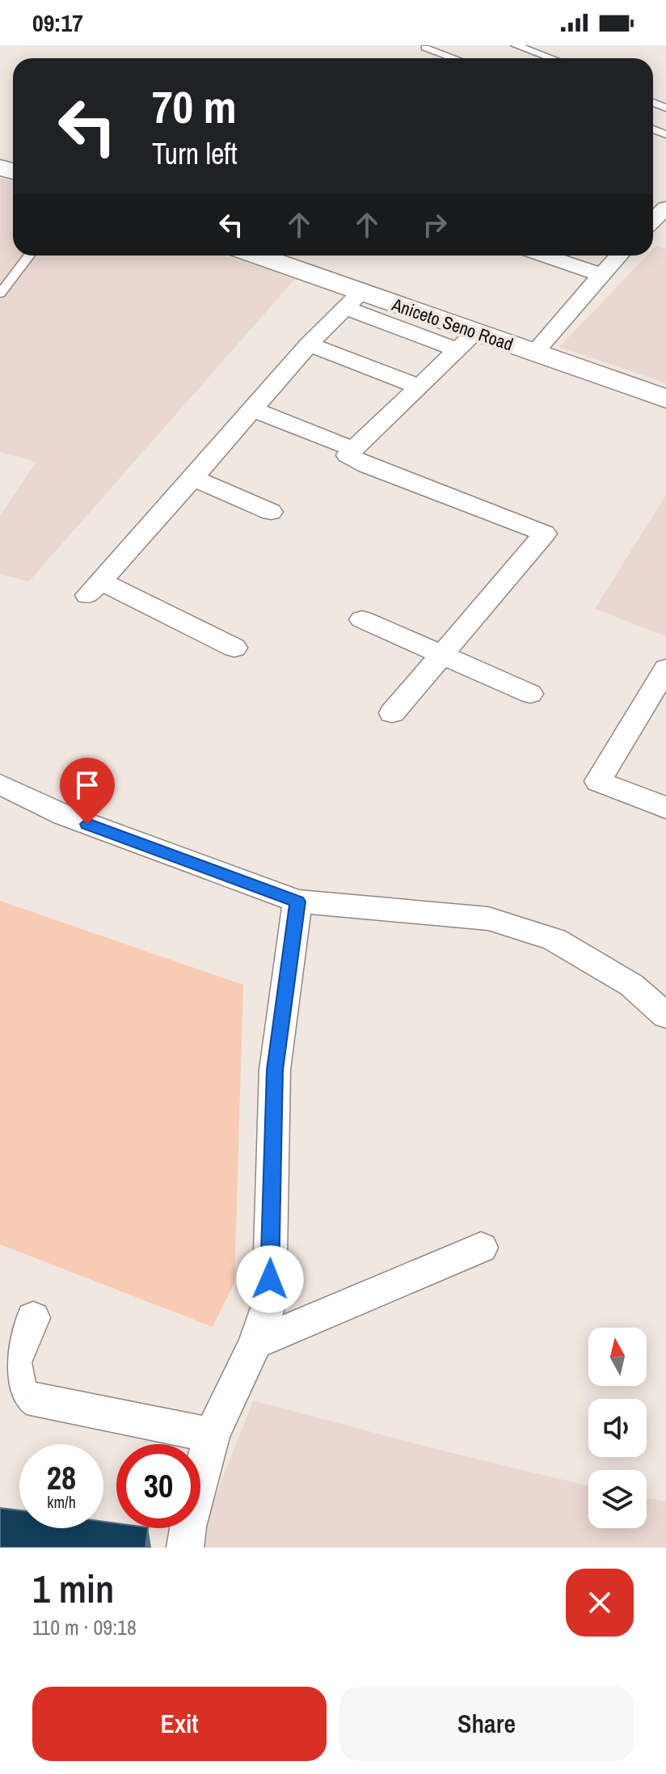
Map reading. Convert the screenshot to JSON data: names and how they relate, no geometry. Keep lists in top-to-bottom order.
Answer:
{
  "streets": {
    "street": ["Aniceto Seno Road"]
  },
  "north": "top",
  "page": {
    "status": "09:17",
    "turn": ["70 m", "Turn left"],
    "speed": "28 km/h",
    "limit": "30",
    "heading": ["1 min", "110 m · 09:18"],
    "buttons": ["Exit", "Share"]
  }
}
